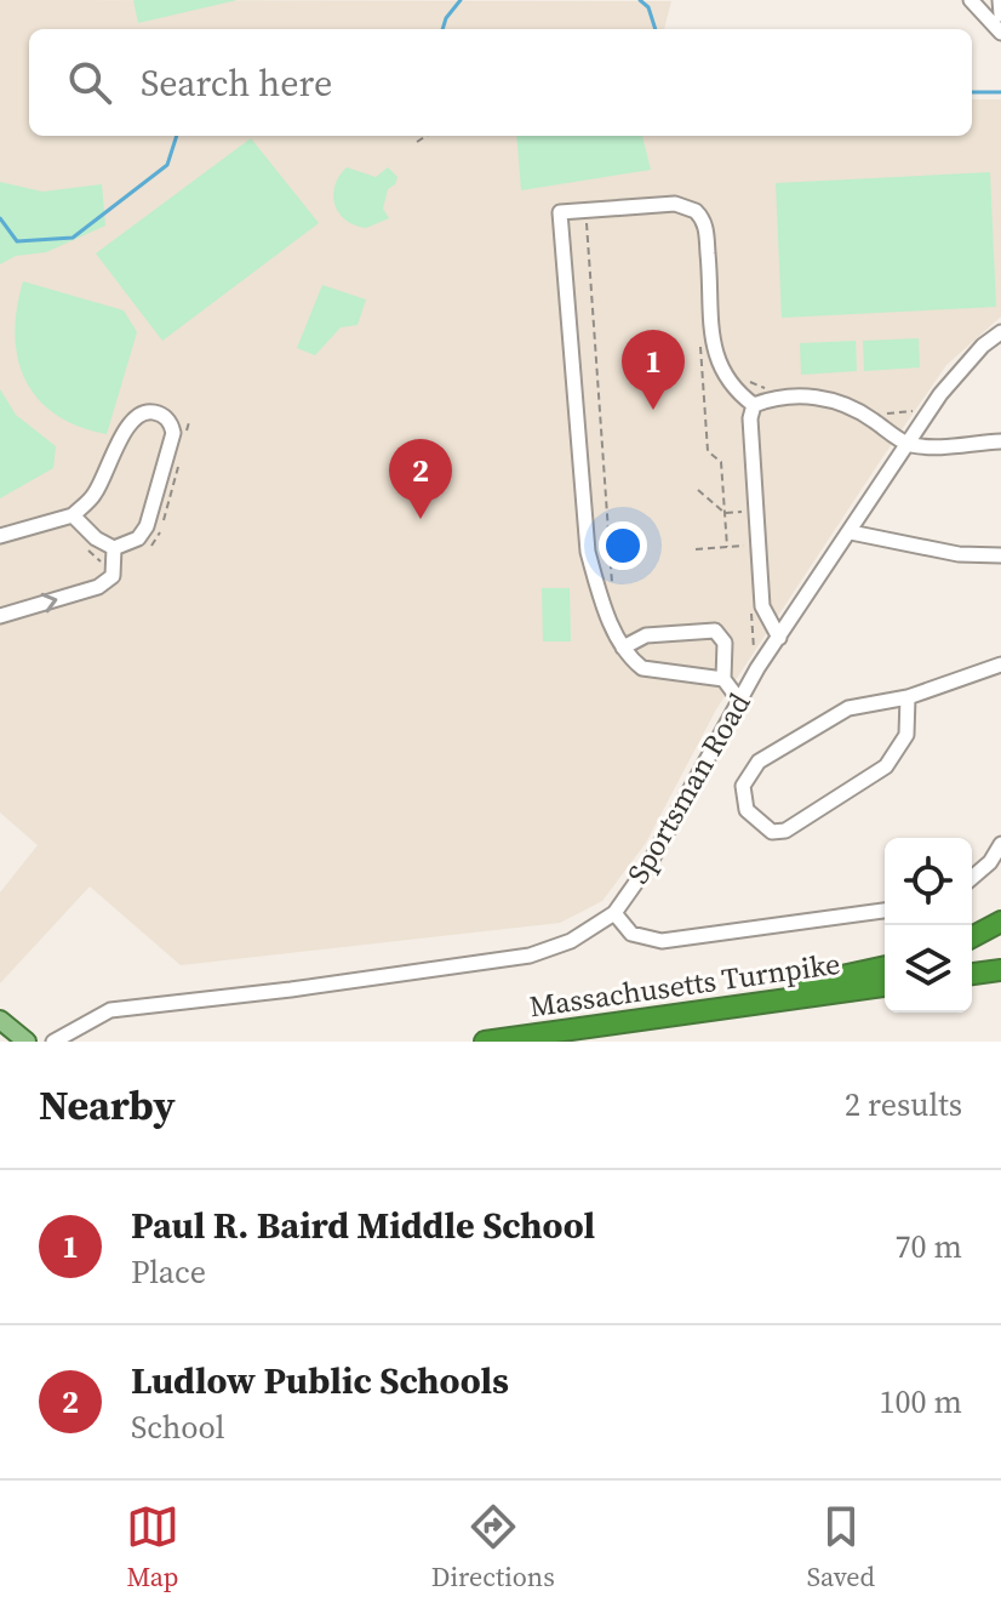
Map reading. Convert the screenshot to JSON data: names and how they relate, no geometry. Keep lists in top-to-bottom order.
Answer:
{
  "streets": {
    "highway": ["Massachusetts Turnpike"],
    "street": ["Sportsman Road"]
  },
  "page": {
    "search": "Search here",
    "pins": ["1", "2"],
    "heading": ["Nearby", "2 results"],
    "list": [
      {
        "mark": "1",
        "name": "Paul R. Baird Middle School",
        "note": "Place",
        "value": "70 m"
      },
      {
        "mark": "2",
        "name": "Ludlow Public Schools",
        "note": "School",
        "value": "100 m"
      }
    ],
    "nav": ["Map", "Directions", "Saved"]
  }
}
